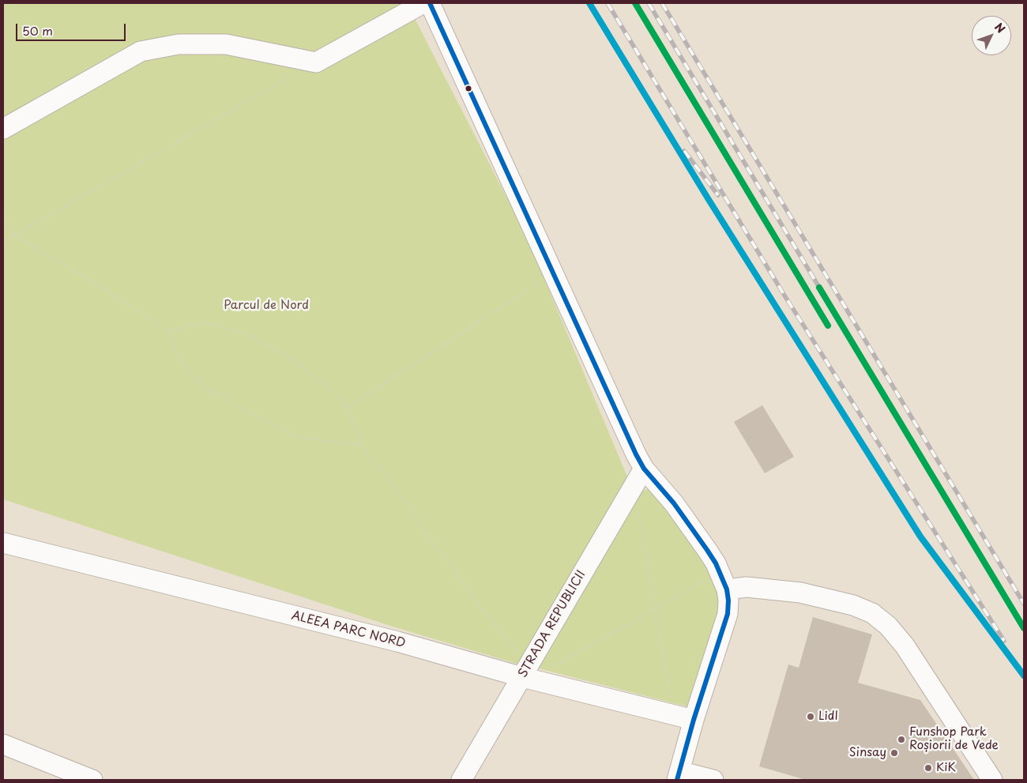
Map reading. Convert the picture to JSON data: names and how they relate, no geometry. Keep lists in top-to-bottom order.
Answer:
{
  "streets": {
    "street": ["STRADA REPUBLICII", "ALEEA PARC NORD"]
  },
  "crossings": [
    ["STRADA REPUBLICII", "ALEEA PARC NORD"]
  ],
  "parks": ["Parcul de Nord"],
  "places": [
    "Lidl",
    "Funshop Park Roșiorii de Vede",
    "Sinsay",
    "KiK"
  ],
  "scale_bar": "50 m",
  "north": "top right"
}
